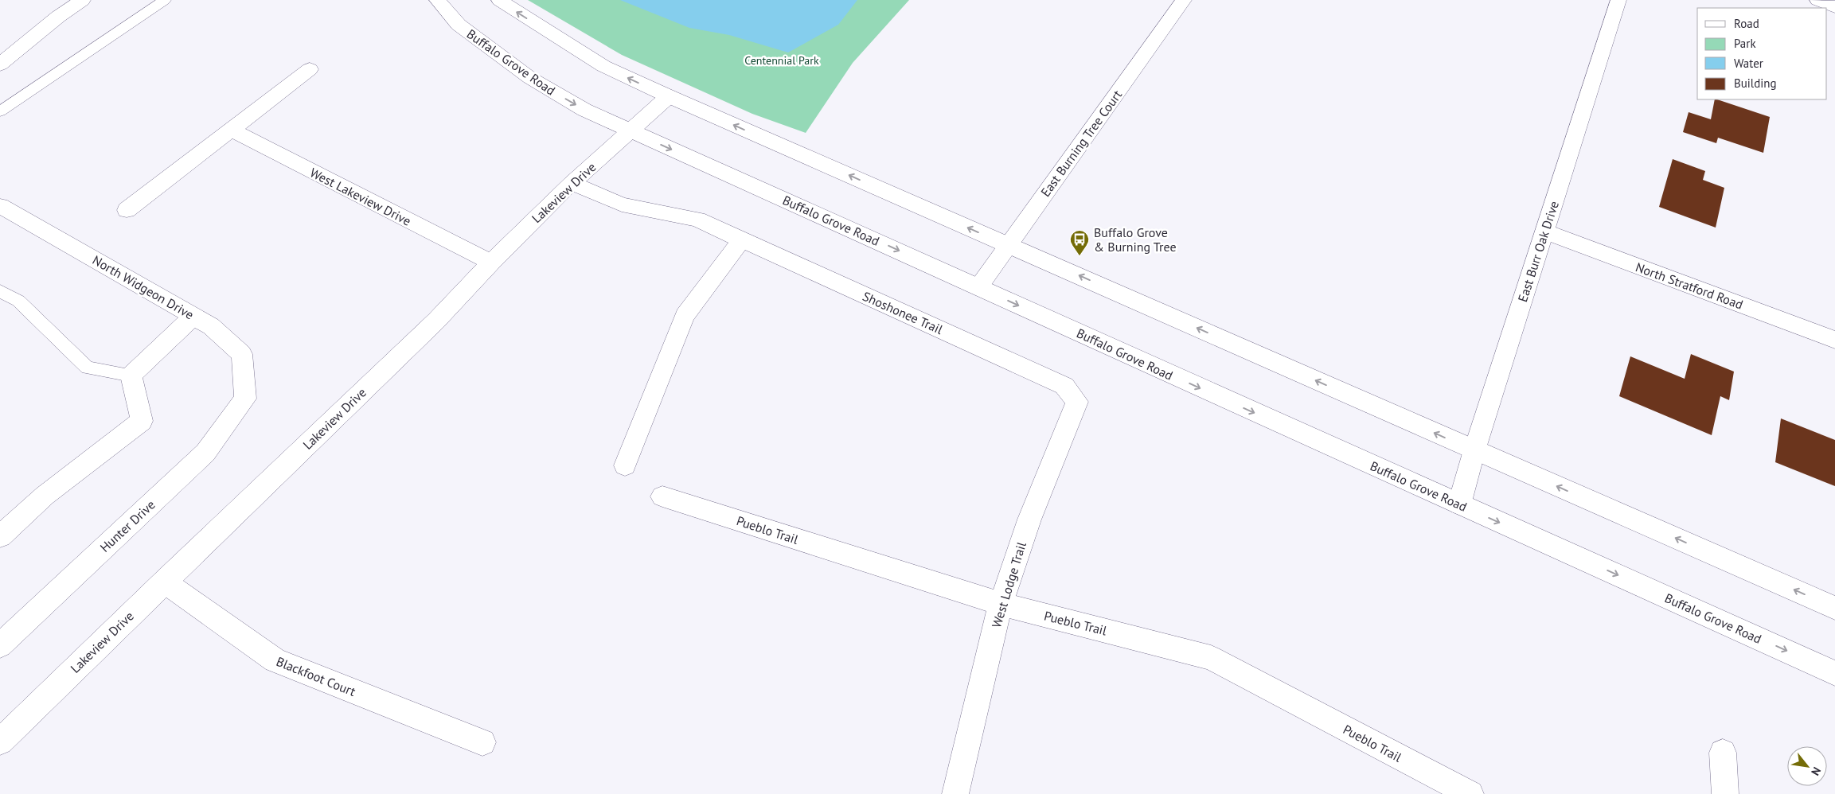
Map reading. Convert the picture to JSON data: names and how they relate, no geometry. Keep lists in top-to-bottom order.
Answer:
{
  "streets": {
    "street": [
      "Buffalo Grove Road",
      "East Burning Tree Court",
      "Lakeview Drive",
      "West Lakeview Drive",
      "East Burr Oak Drive",
      "North Stratford Road",
      "North Widgeon Drive",
      "Shoshonee Trail",
      "Hunter Drive",
      "Pueblo Trail",
      "West Lodge Trail",
      "Blackfoot Court"
    ]
  },
  "crossings": [
    ["Buffalo Grove Road", "East Burning Tree Court"],
    ["Buffalo Grove Road", "Lakeview Drive"],
    ["Buffalo Grove Road", "East Burr Oak Drive"],
    ["Lakeview Drive", "West Lakeview Drive"],
    ["Lakeview Drive", "Shoshonee Trail"],
    ["Lakeview Drive", "Blackfoot Court"],
    ["East Burr Oak Drive", "North Stratford Road"],
    ["North Widgeon Drive", "Hunter Drive"],
    ["Shoshonee Trail", "West Lodge Trail"],
    ["Pueblo Trail", "West Lodge Trail"]
  ],
  "parks": ["Centennial Park"],
  "places": {
    "bus stop": ["Buffalo Grove & Burning Tree"]
  },
  "legend": [
    "Road",
    "Park",
    "Water",
    "Building"
  ],
  "north": "bottom right"
}
